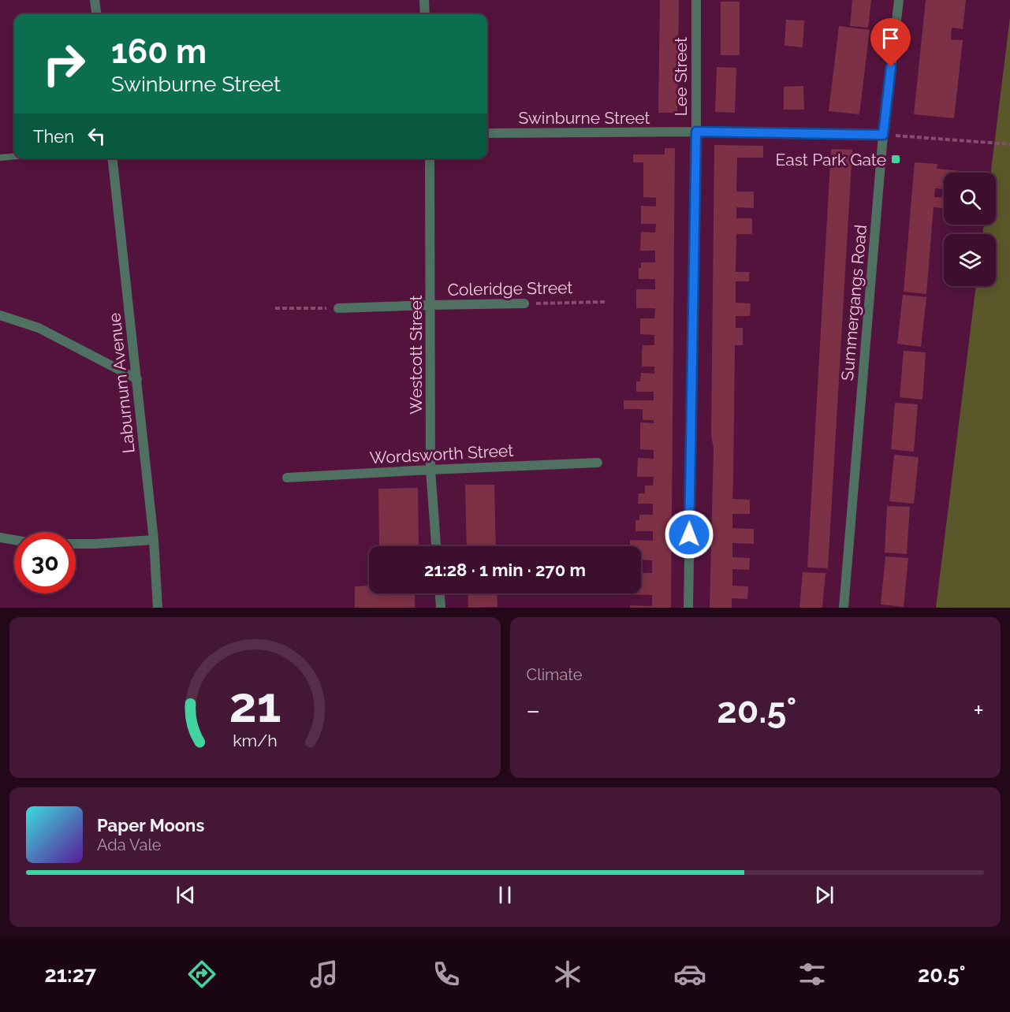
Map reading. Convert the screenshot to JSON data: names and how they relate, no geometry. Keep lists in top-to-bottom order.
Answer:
{
  "streets": {
    "street": [
      "Lee Street",
      "Swinburne Street",
      "Coleridge Street",
      "Summergangs Road",
      "Westcott Street",
      "Laburnum Avenue",
      "Wordsworth Street"
    ]
  },
  "crossings": [
    ["Lee Street", "Swinburne Street"],
    ["Swinburne Street", "Summergangs Road"],
    ["Coleridge Street", "Westcott Street"],
    ["Westcott Street", "Wordsworth Street"]
  ],
  "places": {
    "transit": ["East Park Gate"]
  },
  "page": {
    "turn": ["160 m", "Swinburne Street"],
    "then": "Then",
    "limit": "30",
    "trip": "21:28 · 1 min · 270 m",
    "tile": "Climate",
    "heat": ["−", "20.5°", "+"],
    "song": ["Paper Moons", "Ada Vale"],
    "tabs": ["21:27", "20.5°"],
    "gauge": ["21", "km/h"]
  }
}
